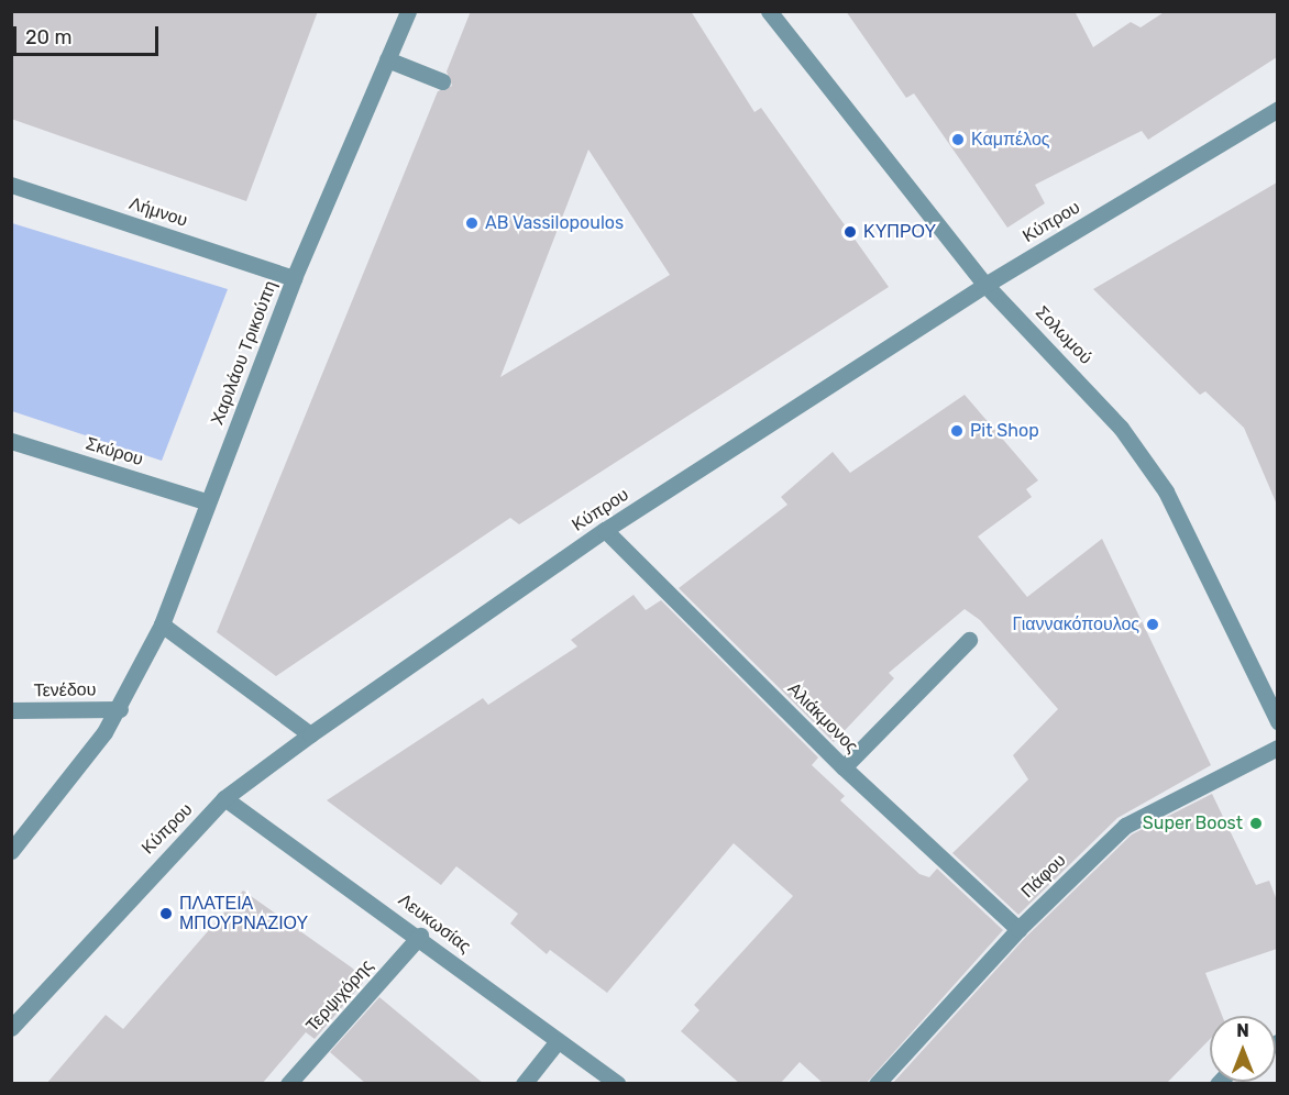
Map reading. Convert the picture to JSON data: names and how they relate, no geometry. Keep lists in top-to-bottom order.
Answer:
{
  "streets": {
    "street": [
      "Λήμνου",
      "Κύπρου",
      "Σολωμού",
      "Χαριλάου Τρικούπη",
      "Σκύρου",
      "Τενέδου",
      "Αλιάκμονος",
      "Πάφου",
      "Λευκωσίας",
      "Τερψιχόρης"
    ]
  },
  "crossings": [
    ["Λήμνου", "Χαριλάου Τρικούπη"],
    ["Κύπρου", "Σολωμού"],
    ["Κύπρου", "Αλιάκμονος"],
    ["Κύπρου", "Λευκωσίας"],
    ["Χαριλάου Τρικούπη", "Σκύρου"],
    ["Χαριλάου Τρικούπη", "Τενέδου"],
    ["Αλιάκμονος", "Πάφου"],
    ["Λευκωσίας", "Τερψιχόρης"]
  ],
  "places": [
    "Καμπέλος",
    "AB Vassilopoulos",
    "ΚΥΠΡΟΥ",
    "Pit Shop",
    "Γιαννακόπουλος",
    "Super Boost",
    "ΠΛΑΤΕΙΑ ΜΠΟΥΡΝΑΖΙΟΥ"
  ],
  "scale_bar": "20 m",
  "north": "top"
}
